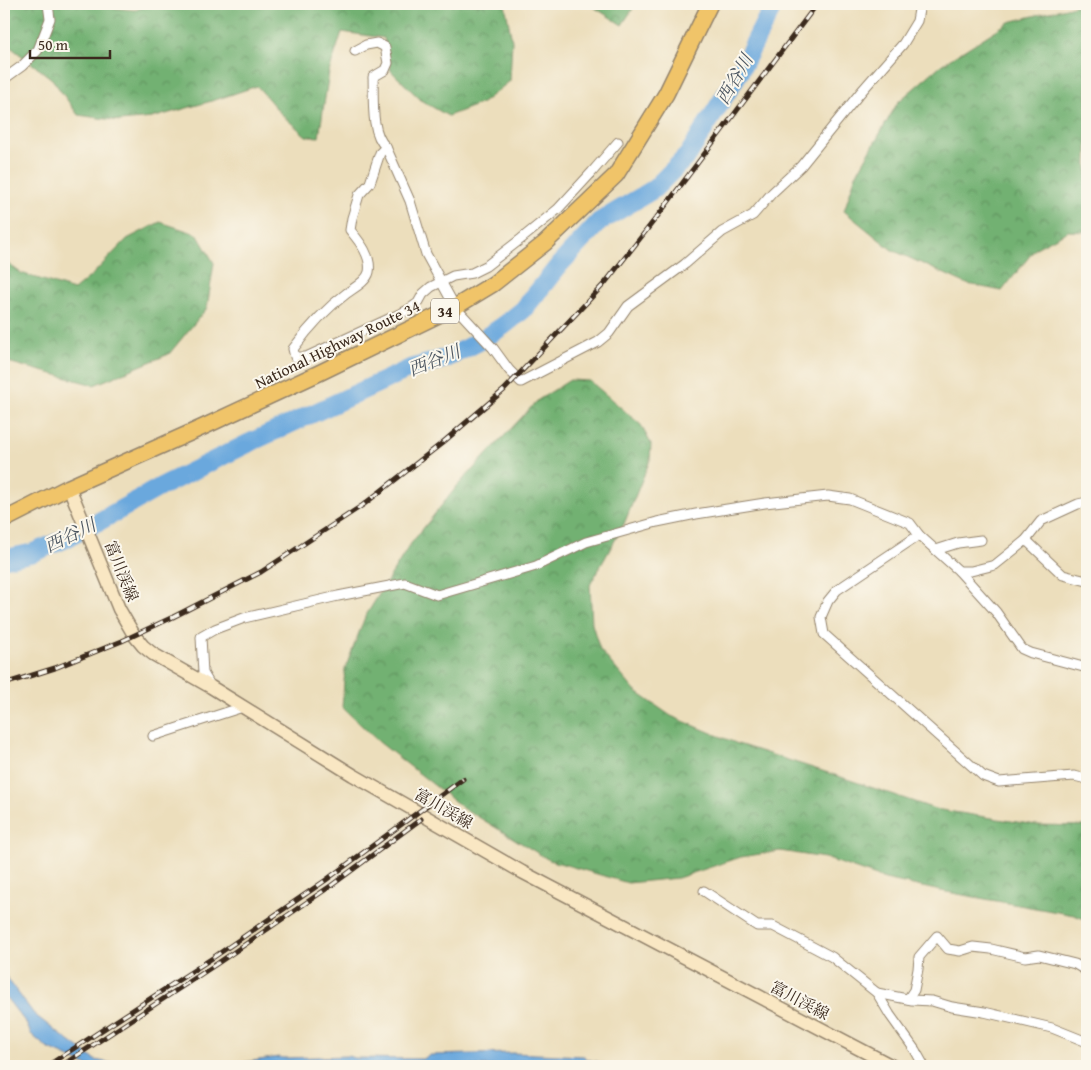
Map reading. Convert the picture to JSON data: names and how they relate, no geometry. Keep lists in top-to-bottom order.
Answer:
{
  "streets": {
    "highway": ["34", "National Highway Route 34"],
    "main road": ["富川渓線"]
  },
  "crossings": [
    ["National Highway Route 34", "富川渓線"]
  ],
  "water": ["西谷川"],
  "scale_bar": "50 m"
}
